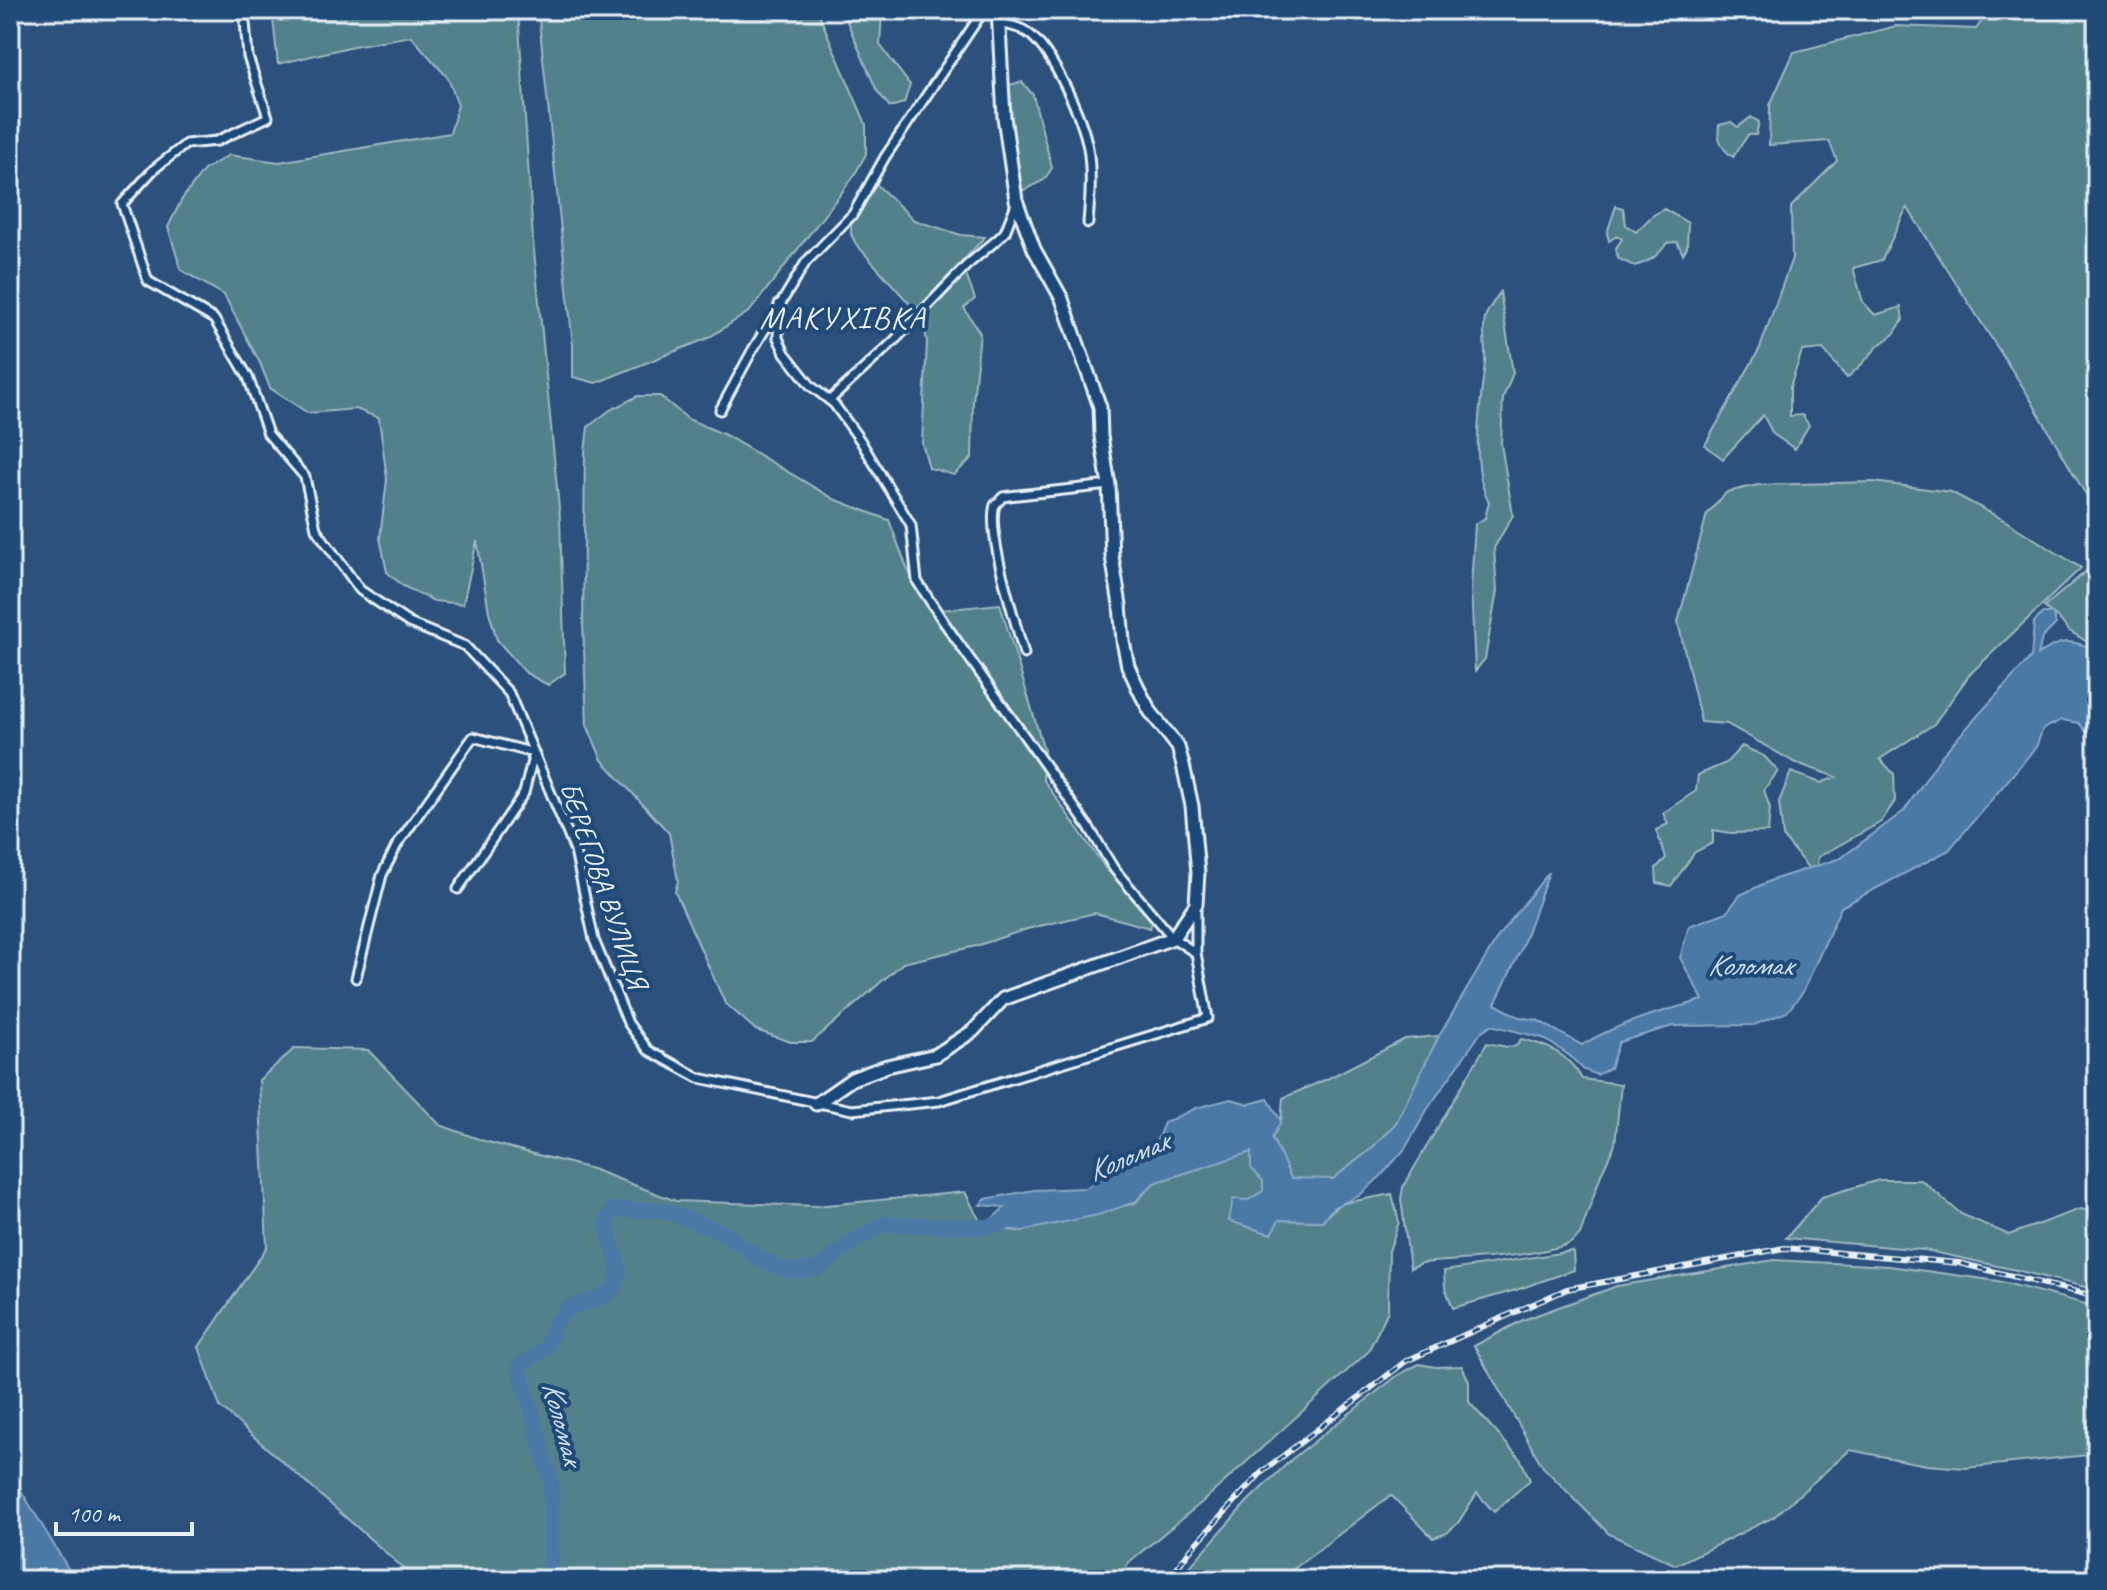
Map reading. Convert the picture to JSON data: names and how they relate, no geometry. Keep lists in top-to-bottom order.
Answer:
{
  "streets": {
    "street": ["БЕРЕГОВА ВУЛИЦЯ"]
  },
  "districts": ["МАКУХІВКА"],
  "water": ["Коломак"],
  "scale_bar": "100 m"
}
